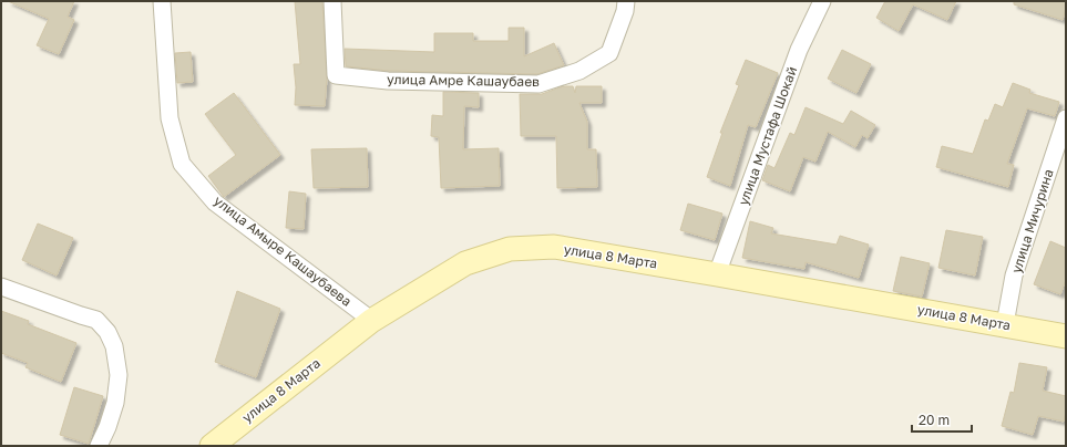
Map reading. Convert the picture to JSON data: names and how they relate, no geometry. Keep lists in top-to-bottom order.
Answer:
{
  "streets": {
    "street": [
      "улица Амре Кашаубаев",
      "улица Мустафа Шокай",
      "улица Мичурина",
      "улица Амыре Кашаубаева",
      "улица 8 Марта"
    ]
  },
  "crossings": [
    ["улица Мустафа Шокай", "улица 8 Марта"],
    ["улица Мичурина", "улица 8 Марта"],
    ["улица Амыре Кашаубаева", "улица 8 Марта"]
  ],
  "scale_bar": "20 m"
}
